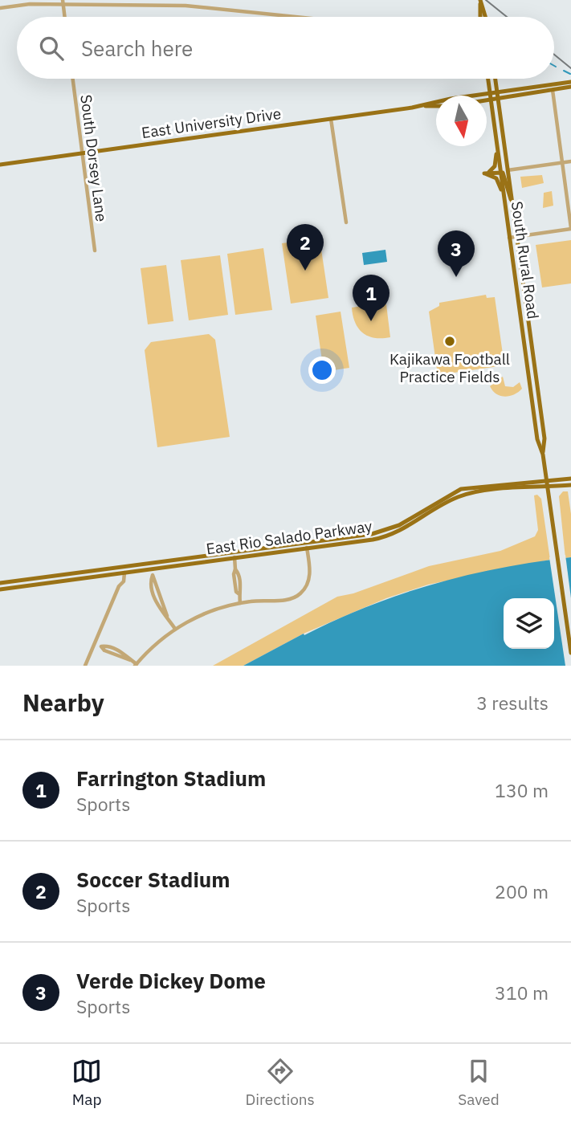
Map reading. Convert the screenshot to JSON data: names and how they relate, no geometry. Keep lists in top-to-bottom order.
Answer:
{
  "streets": {
    "main road": ["East University Drive", "South Rural Road", "East Rio Salado Parkway"],
    "street": ["South Dorsey Lane"]
  },
  "crossings": [
    ["East University Drive", "South Dorsey Lane"],
    ["East University Drive", "South Rural Road"],
    ["South Rural Road", "East Rio Salado Parkway"]
  ],
  "places": ["Kajikawa Football Practice Fields"],
  "north": "bottom",
  "page": {
    "search": "Search here",
    "pins": ["2", "3", "1"],
    "heading": ["Nearby", "3 results"],
    "list": [
      {
        "mark": "1",
        "name": "Farrington Stadium",
        "note": "Sports",
        "value": "130 m"
      },
      {
        "mark": "2",
        "name": "Soccer Stadium",
        "note": "Sports",
        "value": "200 m"
      },
      {
        "mark": "3",
        "name": "Verde Dickey Dome",
        "note": "Sports",
        "value": "310 m"
      }
    ],
    "nav": ["Map", "Directions", "Saved"]
  }
}
